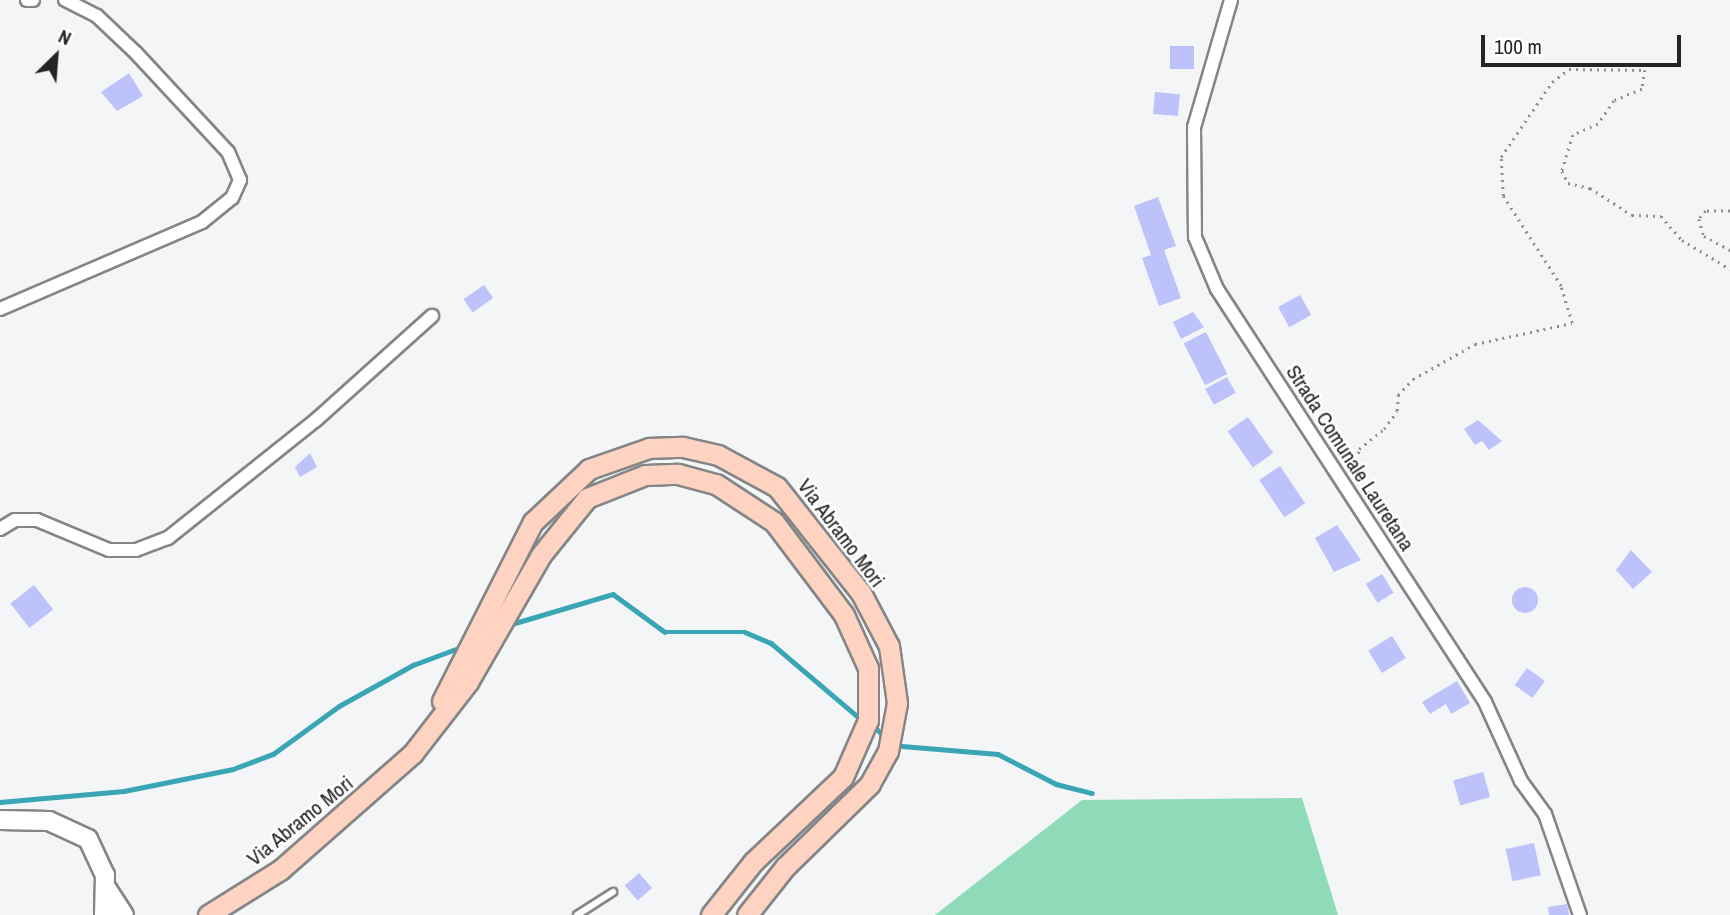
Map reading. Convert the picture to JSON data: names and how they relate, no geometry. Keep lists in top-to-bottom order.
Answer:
{
  "streets": {
    "main road": ["Via Abramo Mori"],
    "street": ["Strada Comunale Lauretana"]
  },
  "scale_bar": "100 m",
  "north": "top right"
}
